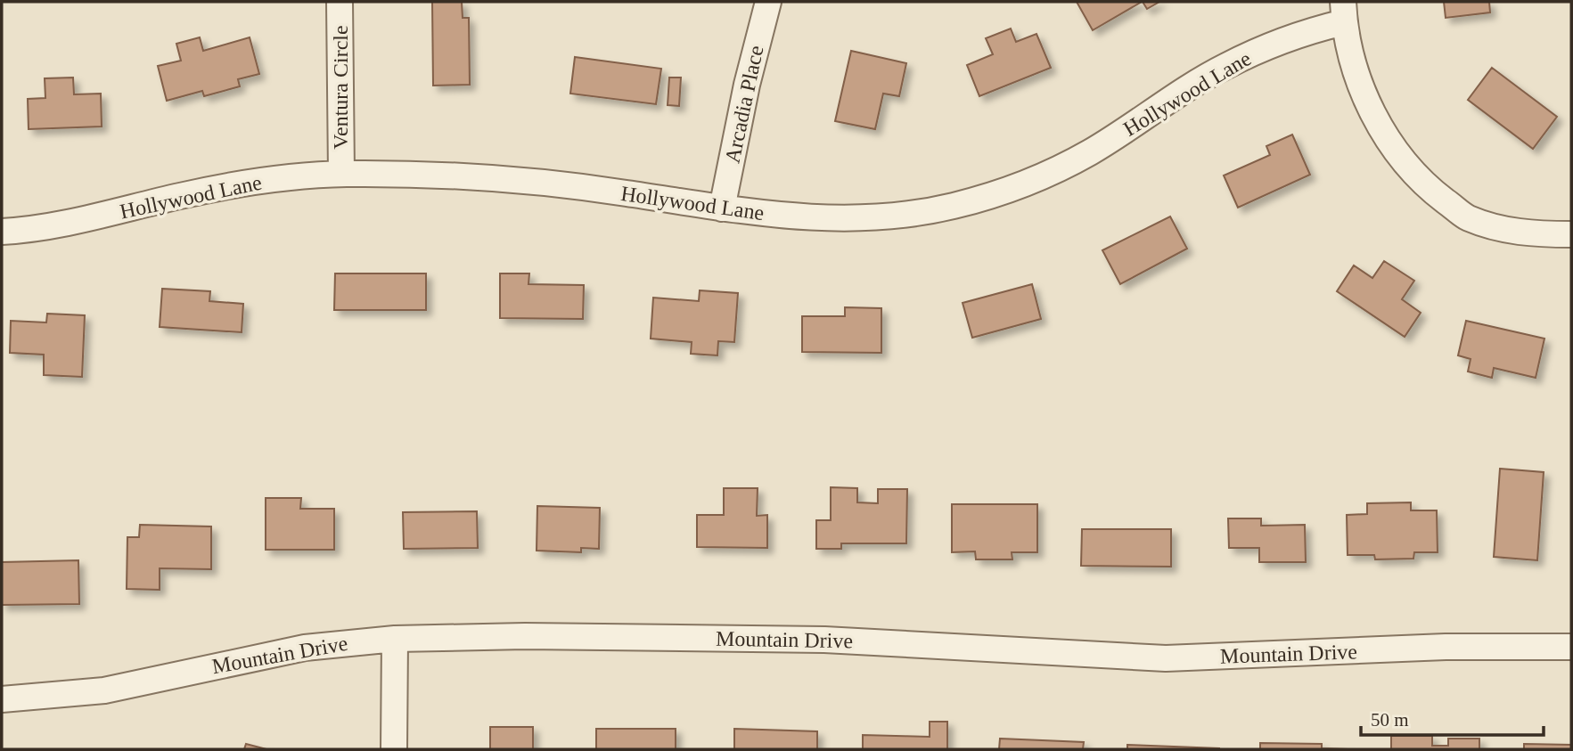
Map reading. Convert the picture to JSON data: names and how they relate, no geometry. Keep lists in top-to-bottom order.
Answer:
{
  "streets": {
    "street": [
      "Ventura Circle",
      "Hollywood Lane",
      "Arcadia Place",
      "Mountain Drive"
    ]
  },
  "crossings": [
    ["Ventura Circle", "Hollywood Lane"],
    ["Hollywood Lane", "Arcadia Place"]
  ],
  "scale_bar": "50 m"
}
